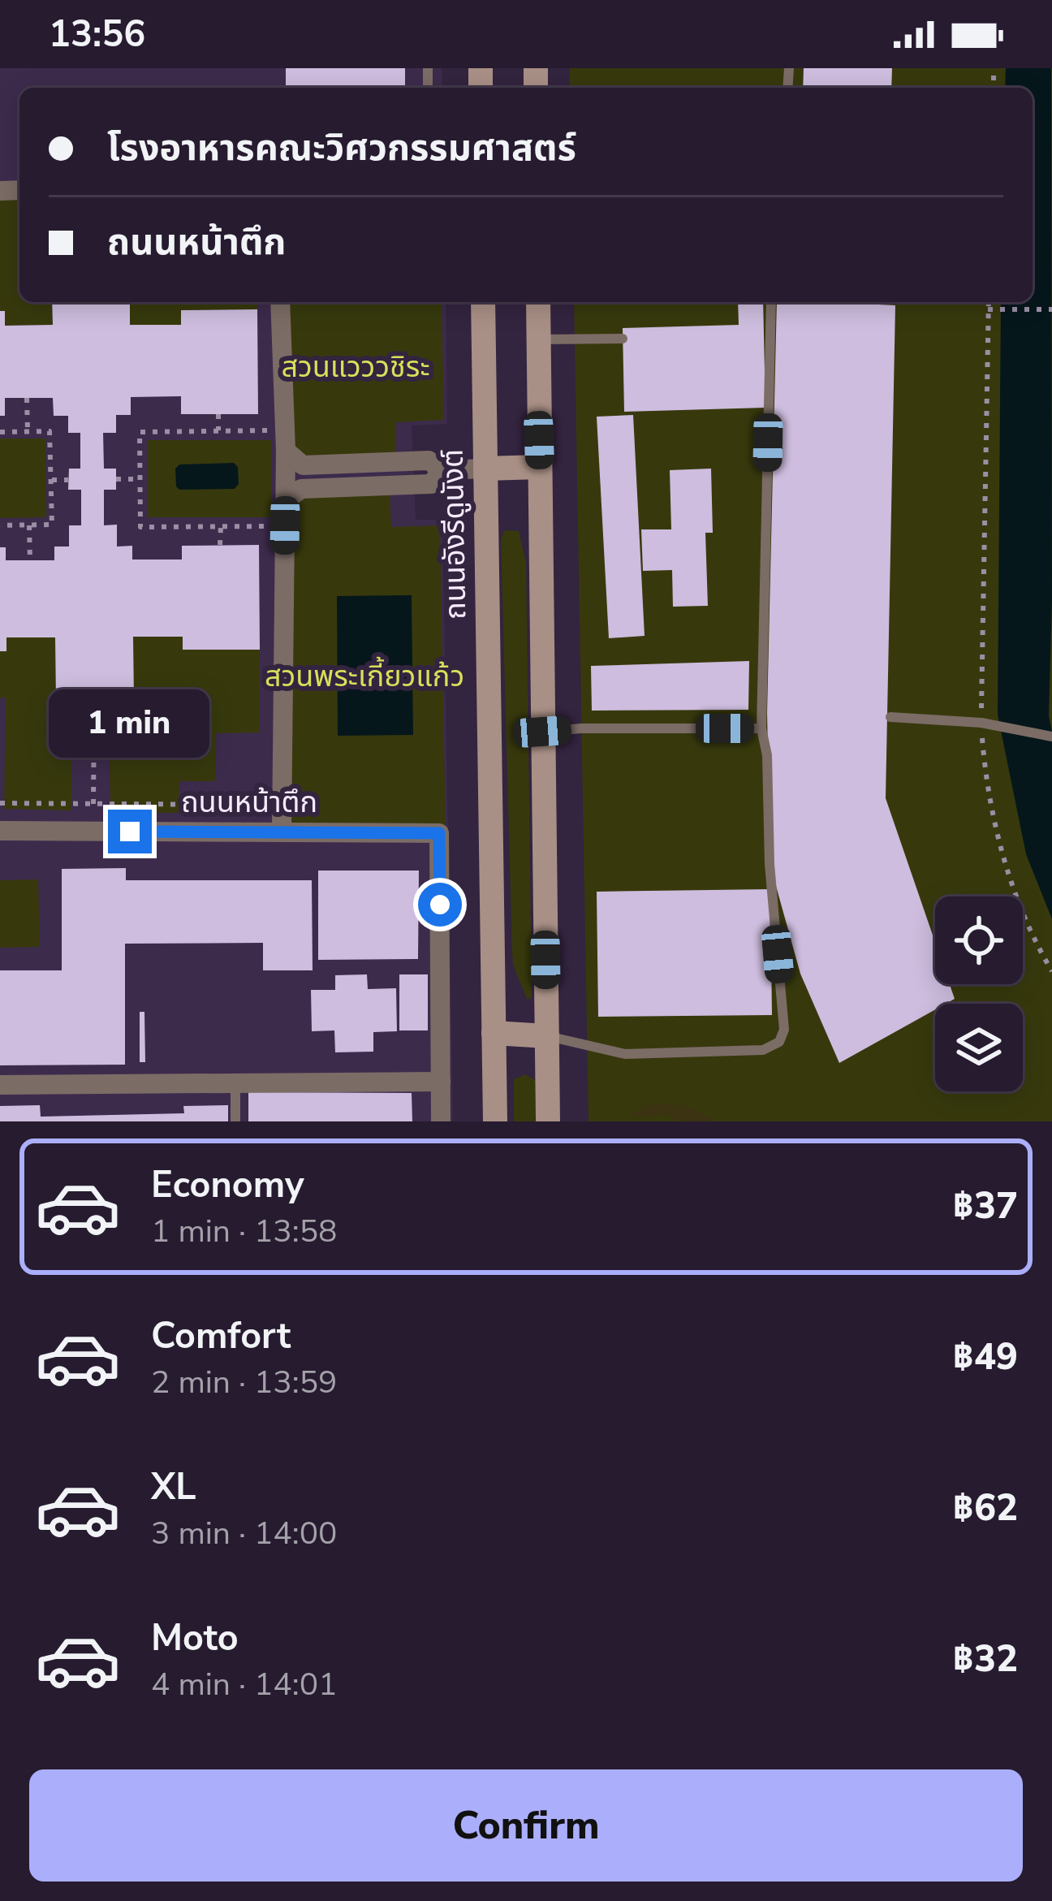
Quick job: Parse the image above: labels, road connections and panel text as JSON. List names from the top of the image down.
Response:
{
  "streets": {
    "main road": ["ถนนอังรีดูนังต์"],
    "street": ["ถนนหน้าตึก"]
  },
  "parks": ["สวนแวววชิระ", "สวนพระเกี้ยวแก้ว"],
  "page": {
    "status": "13:56",
    "banner": ["โรงอาหารคณะวิศวกรรมศาสตร์", "ถนนหน้าตึก"],
    "bubble": "1 min",
    "list": [
      {
        "name": "Economy",
        "note": "1 min · 13:58",
        "value": "฿37"
      },
      {
        "name": "Comfort",
        "note": "2 min · 13:59",
        "value": "฿49"
      },
      {
        "name": "XL",
        "note": "3 min · 14:00",
        "value": "฿62"
      },
      {
        "name": "Moto",
        "note": "4 min · 14:01",
        "value": "฿32"
      }
    ],
    "buttons": "Confirm"
  }
}
